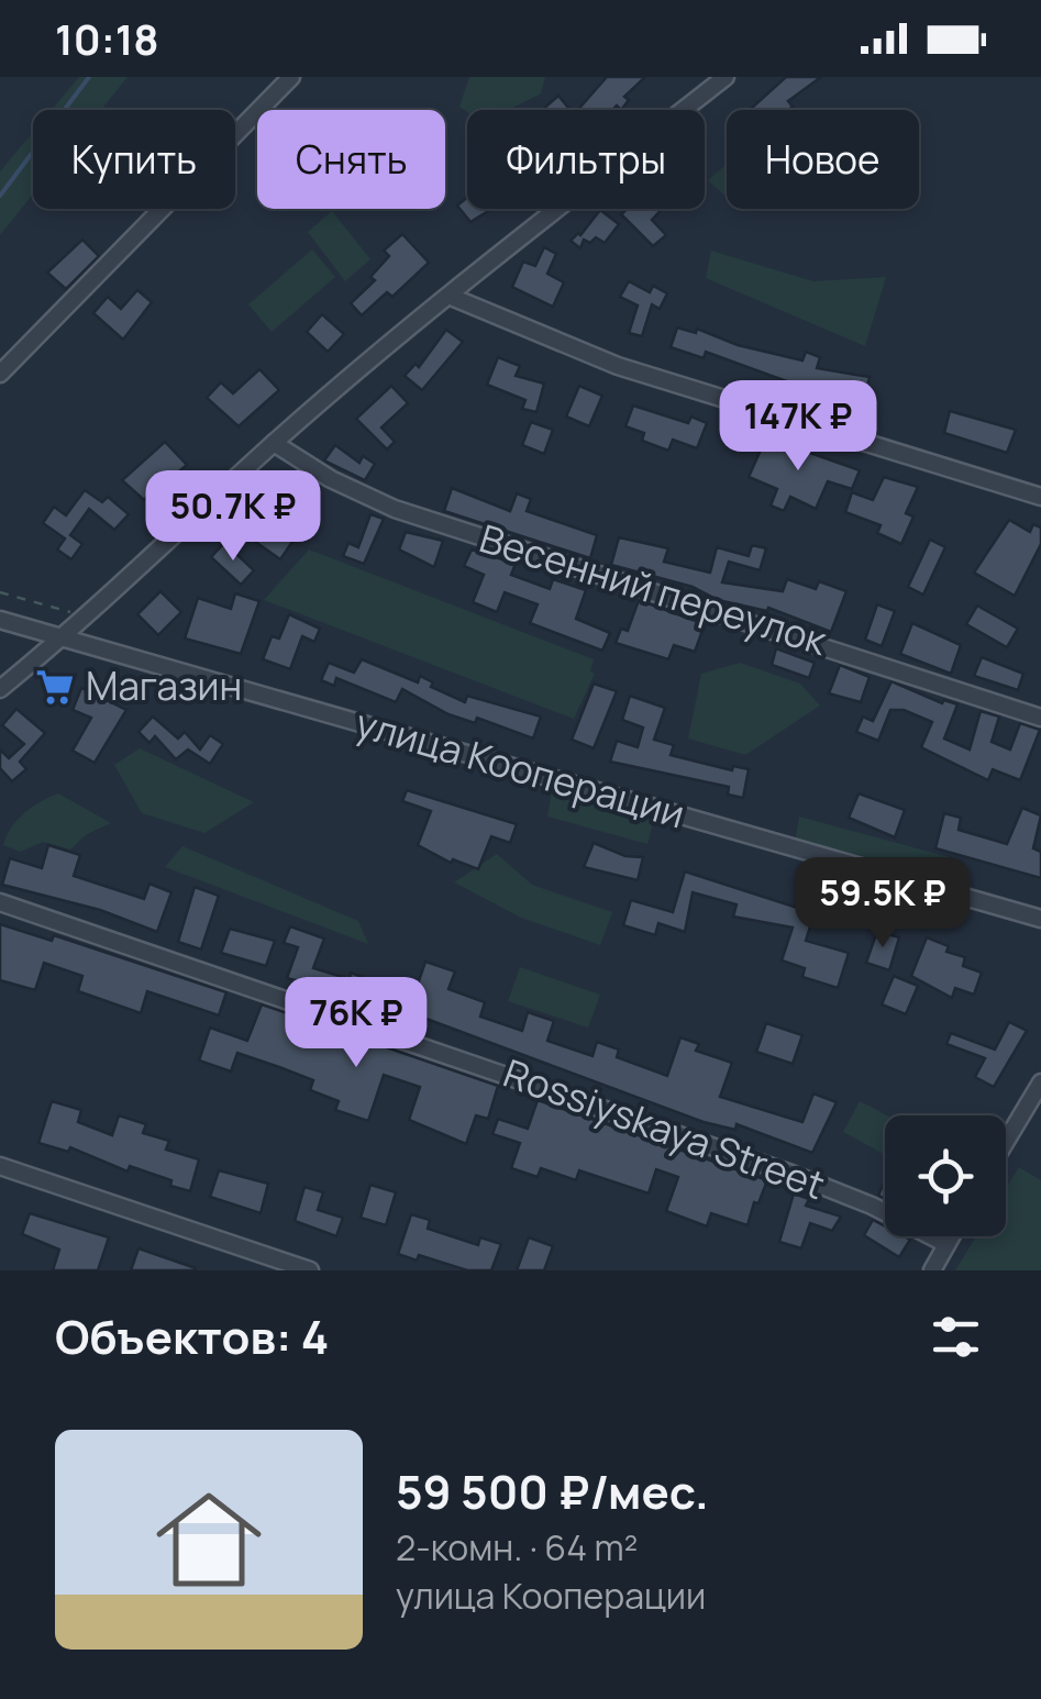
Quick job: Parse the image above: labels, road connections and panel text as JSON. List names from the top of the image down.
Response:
{
  "streets": {
    "street": ["Весенний переулок", "улица Кооперации", "Rossiyskaya Street"]
  },
  "places": {
    "supermarket": ["Магазин"]
  },
  "page": {
    "status": "10:18",
    "chip": [
      "Купить",
      "Снять",
      "Фильтры",
      "Новое"
    ],
    "price": [
      "147K ₽",
      "50.7K ₽",
      "59.5K ₽",
      "76K ₽"
    ],
    "heading": "Объектов: 4",
    "list": [
      {
        "name": "59 500 ₽/мес.",
        "note": "2-комн. · 64 m² · улица Кооперации"
      }
    ]
  }
}
